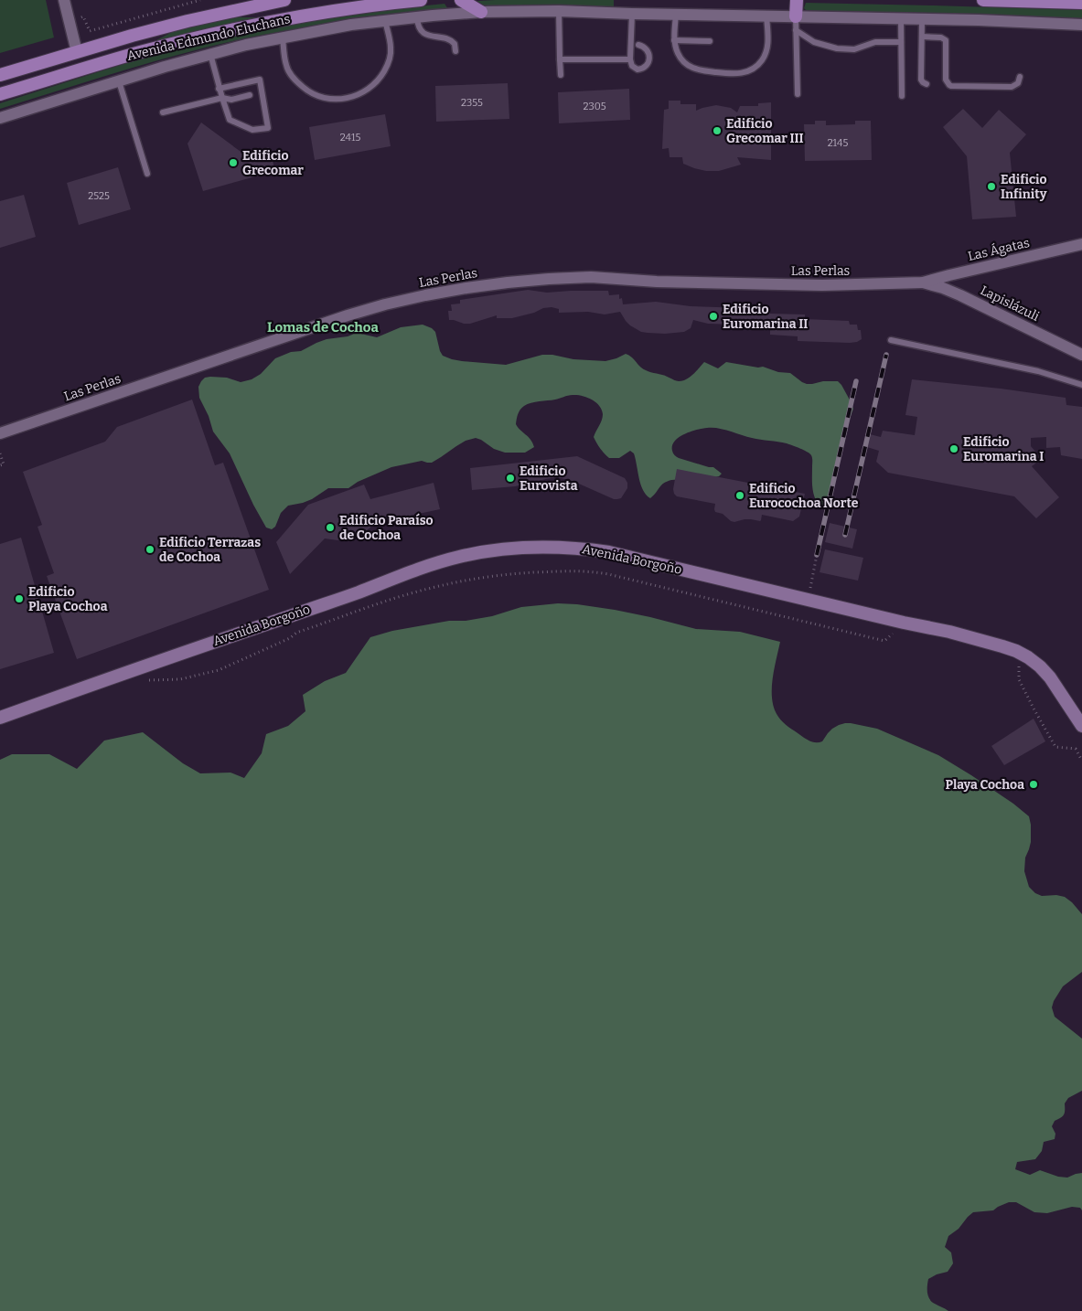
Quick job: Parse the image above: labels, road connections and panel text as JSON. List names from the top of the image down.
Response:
{
  "streets": {
    "main road": ["Avenida Edmundo Eluchans", "Avenida Borgoño"],
    "street": ["Las Ágatas", "Las Perlas", "Lapislázuli"]
  },
  "crossings": [
    ["Las Ágatas", "Las Perlas"],
    ["Las Ágatas", "Lapislázuli"],
    ["Las Perlas", "Lapislázuli"]
  ],
  "districts": ["Lomas de Cochoa"],
  "places": [
    "Edificio Grecomar III",
    "Edificio Grecomar",
    "Edificio Infinity",
    "Edificio Euromarina II",
    "Edificio Euromarina I",
    "Edificio Eurovista",
    "Edificio Eurocochoa Norte",
    "Edificio Paraíso de Cochoa",
    "Edificio Terrazas de Cochoa",
    "Edificio Playa Cochoa",
    "Playa Cochoa"
  ],
  "house_numbers": [
    "2355",
    "2305",
    "2415",
    "2145",
    "2525"
  ]
}
